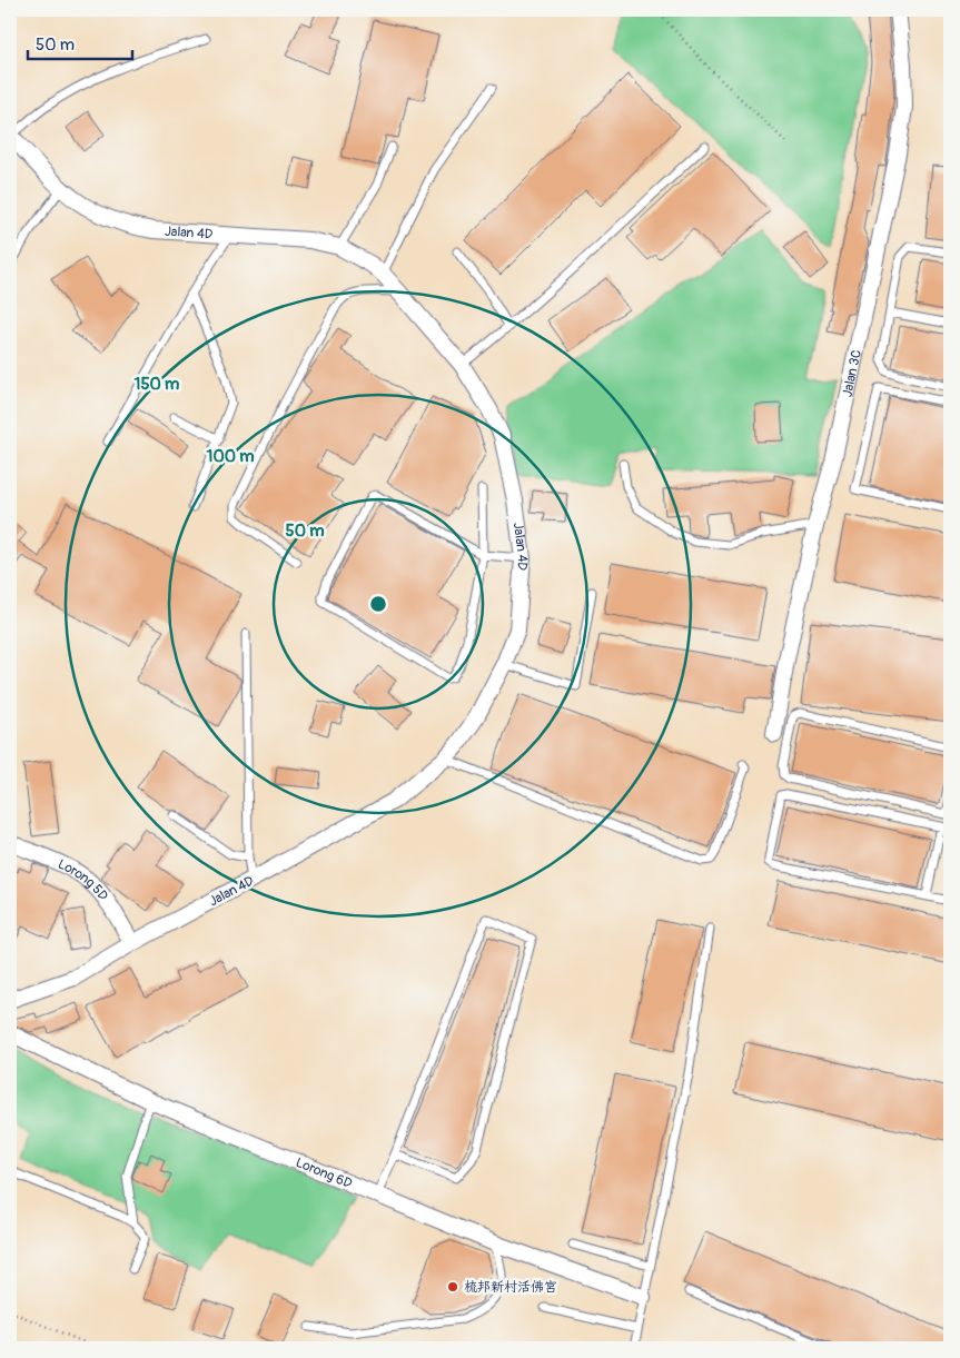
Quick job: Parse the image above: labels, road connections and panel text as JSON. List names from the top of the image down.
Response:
{
  "streets": {
    "street": [
      "Jalan 4D",
      "Jalan 3C",
      "Lorong 5D",
      "Lorong 6D"
    ]
  },
  "crossings": [
    ["Jalan 4D", "Lorong 5D"]
  ],
  "places": ["梳邦新村活佛宫"],
  "scale_bar": "50 m",
  "rings": ["150 m", "100 m", "50 m"]
}
